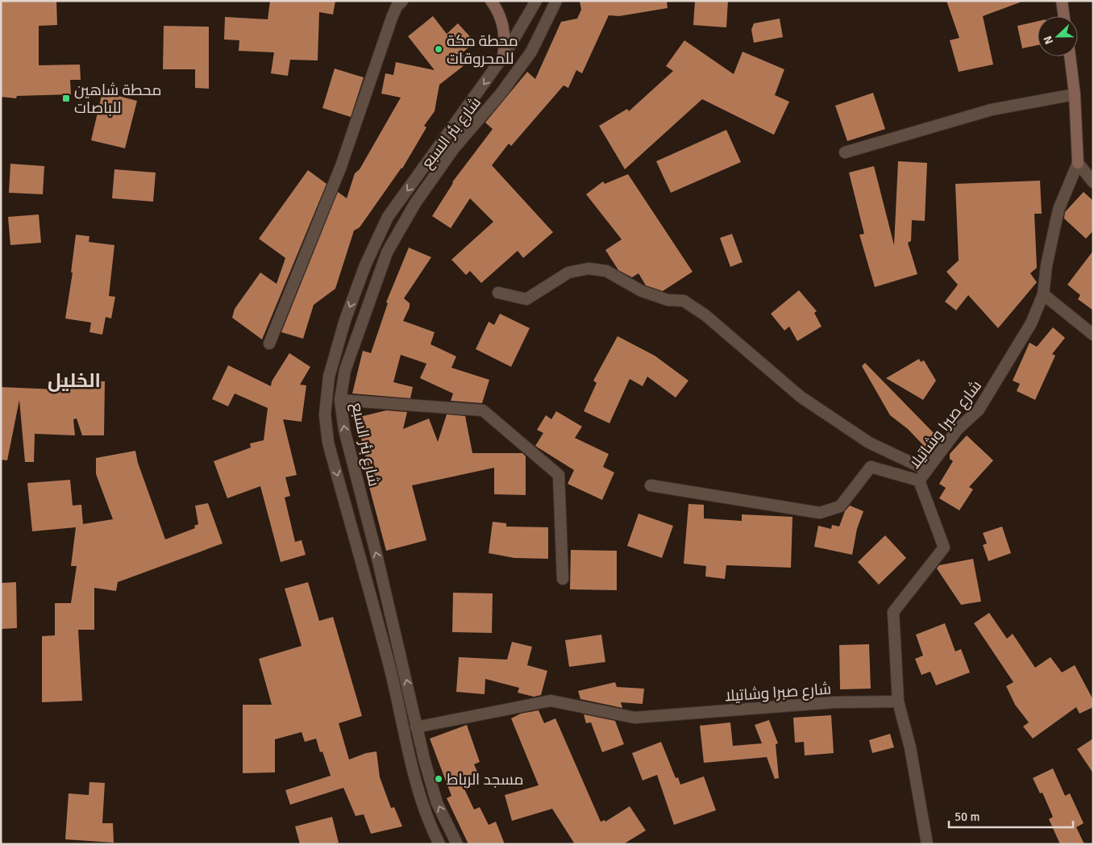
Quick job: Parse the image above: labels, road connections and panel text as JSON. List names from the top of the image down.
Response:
{
  "streets": {
    "street": ["شارع بئر السبع", "شارع صبرا وشاتيلا"]
  },
  "crossings": [
    ["شارع بئر السبع", "شارع صبرا وشاتيلا"]
  ],
  "districts": ["الخليل"],
  "places": {
    "other": ["محطة مكة للمحروقات", "مسجد الرباط"],
    "transit": ["محطة شاهين للباصات"]
  },
  "scale_bar": "50 m",
  "north": "left"
}
